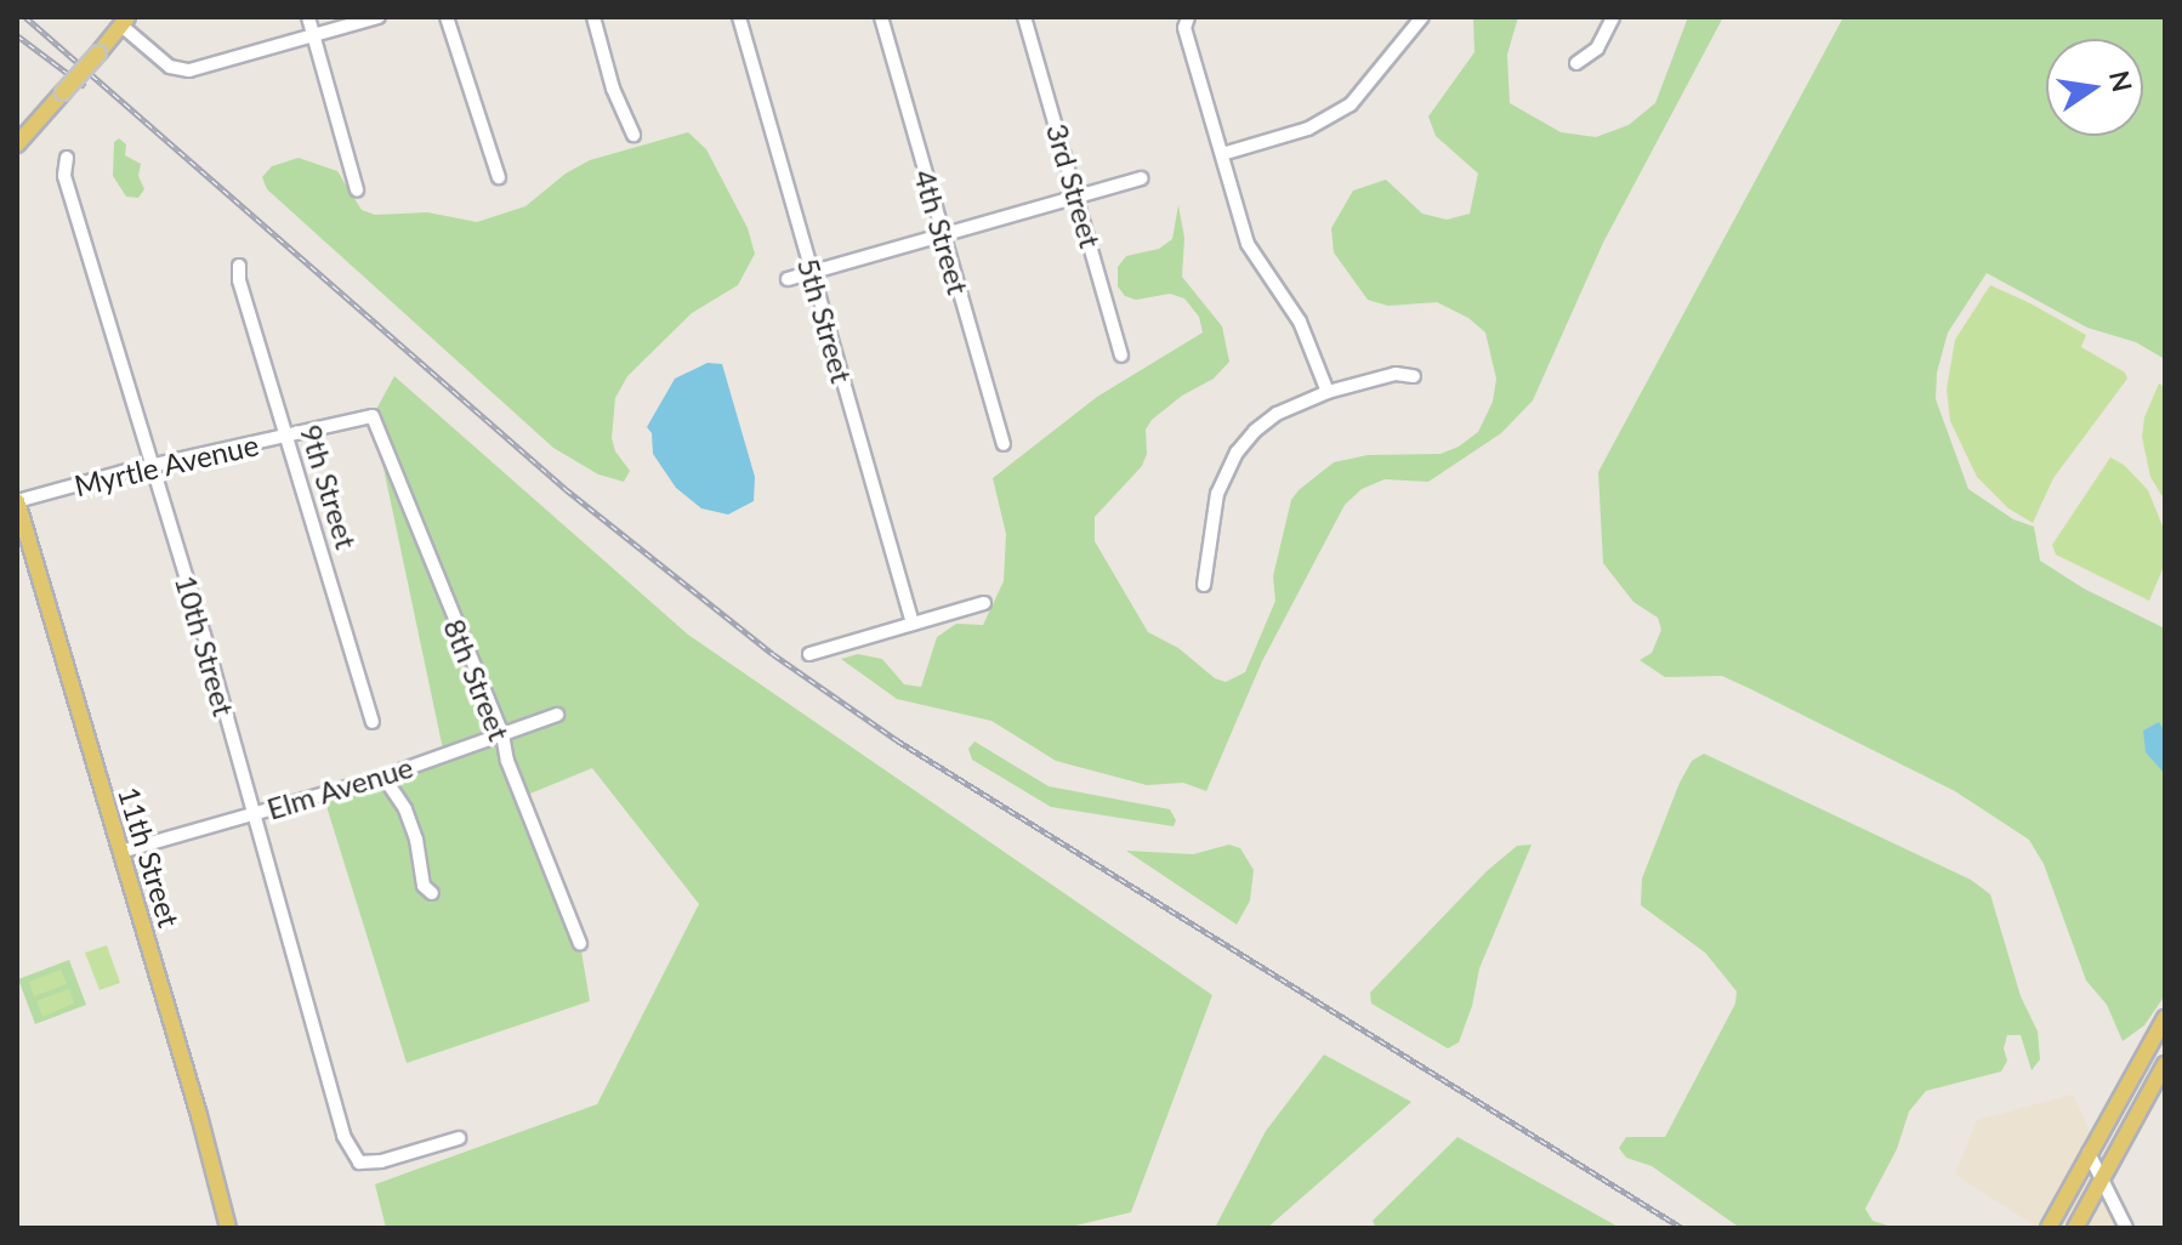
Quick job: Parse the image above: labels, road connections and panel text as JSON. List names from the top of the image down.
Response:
{
  "streets": {
    "main road": ["11th Street"],
    "street": [
      "3rd Street",
      "4th Street",
      "5th Street",
      "Myrtle Avenue",
      "9th Street",
      "10th Street",
      "8th Street",
      "Elm Avenue"
    ]
  },
  "crossings": [
    ["Myrtle Avenue", "9th Street"],
    ["Myrtle Avenue", "10th Street"],
    ["Myrtle Avenue", "8th Street"],
    ["Myrtle Avenue", "11th Street"],
    ["10th Street", "Elm Avenue"],
    ["8th Street", "Elm Avenue"],
    ["Elm Avenue", "11th Street"]
  ],
  "north": "right"
}
